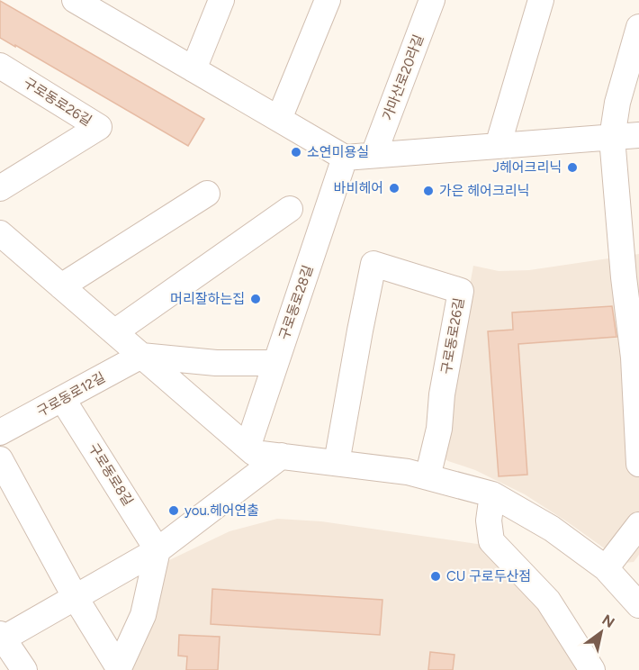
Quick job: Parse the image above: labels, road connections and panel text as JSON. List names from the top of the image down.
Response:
{
  "streets": {
    "street": [
      "가마산로20라길",
      "구로동로26길",
      "구로동로28길",
      "구로동로12길",
      "구로동로8길"
    ]
  },
  "crossings": [
    ["구로동로12길", "구로동로8길"]
  ],
  "places": [
    "소연미용실",
    "J헤어크리닉",
    "바비헤어",
    "가은 헤어크리닉",
    "머리잘하는집",
    "you.헤어연출",
    "CU 구로두산점"
  ],
  "north": "top right"
}
